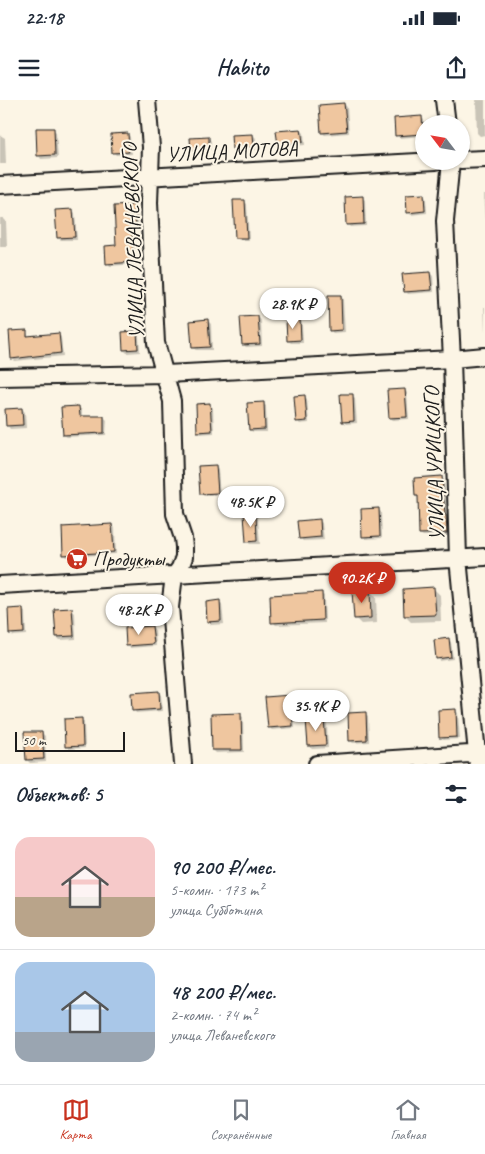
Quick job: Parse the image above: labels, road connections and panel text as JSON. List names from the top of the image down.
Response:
{
  "streets": {
    "street": ["УЛИЦА МОТОВА", "УЛИЦА ЛЕВАНЕВСКОГО", "УЛИЦА УРИЦКОГО"]
  },
  "crossings": [
    ["УЛИЦА МОТОВА", "УЛИЦА ЛЕВАНЕВСКОГО"]
  ],
  "places": {
    "supermarket": ["Продукты"]
  },
  "scale_bar": "50 m",
  "north": "top left",
  "page": {
    "status": "22:18",
    "header": "Habito",
    "price": [
      "28.9K ₽",
      "48.5K ₽",
      "90.2K ₽",
      "48.2K ₽",
      "35.9K ₽"
    ],
    "scale": "50 m",
    "heading": "Объектов: 5",
    "list": [
      {
        "name": "90 200 ₽/мес.",
        "note": "5-комн. · 173 m² · улица Субботина"
      },
      {
        "name": "48 200 ₽/мес.",
        "note": "2-комн. · 74 m² · улица Леваневского"
      }
    ],
    "tabs": ["Карта", "Сохранённые", "Главная"]
  }
}
